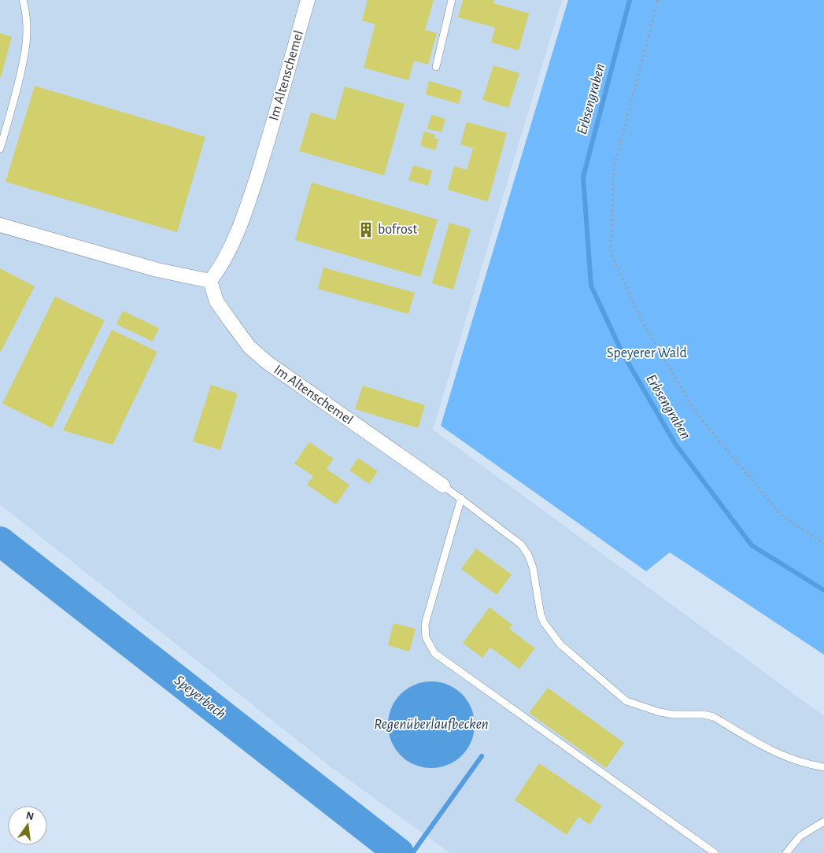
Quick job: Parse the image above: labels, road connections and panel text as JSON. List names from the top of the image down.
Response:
{
  "streets": {
    "street": ["Im Altenschemel"]
  },
  "water": ["Erbsengraben", "Speyerbach", "Regenüberlaufbecken"],
  "parks": ["Speyerer Wald"],
  "places": {
    "building": ["bofrost"]
  },
  "north": "top"
}
